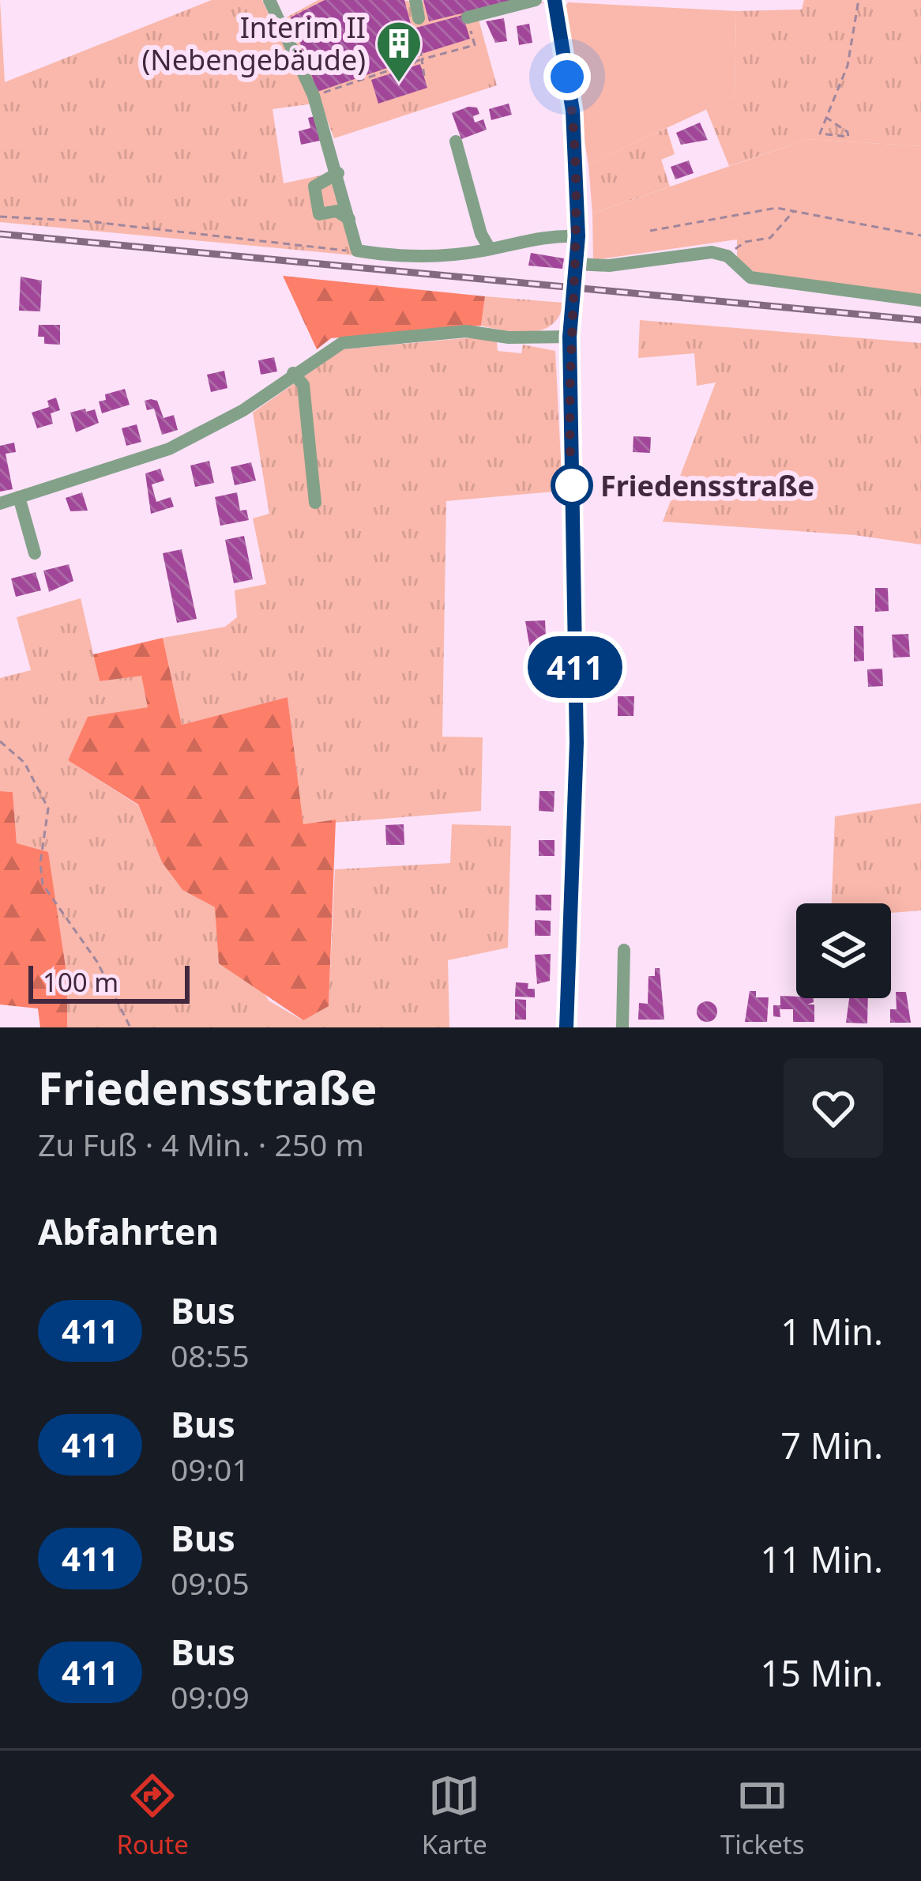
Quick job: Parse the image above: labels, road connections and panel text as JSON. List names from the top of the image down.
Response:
{
  "places": {
    "building": ["Interim II (Nebengebäude)"],
    "other": ["Friedensstraße"]
  },
  "lines": ["bus line 411"],
  "scale_bar": "100 m",
  "page": {
    "on_map": "411",
    "scale": "100 m",
    "heading": [
      ["Friedensstraße", "Zu Fuß · 4 Min. · 250 m"],
      "Abfahrten"
    ],
    "list": [
      {
        "mark": "411",
        "name": "Bus",
        "note": "08:55",
        "value": "1 Min."
      },
      {
        "mark": "411",
        "name": "Bus",
        "note": "09:01",
        "value": "7 Min."
      },
      {
        "mark": "411",
        "name": "Bus",
        "note": "09:05",
        "value": "11 Min."
      },
      {
        "mark": "411",
        "name": "Bus",
        "note": "09:09",
        "value": "15 Min."
      }
    ],
    "tabs": ["Route", "Karte", "Tickets"]
  }
}
